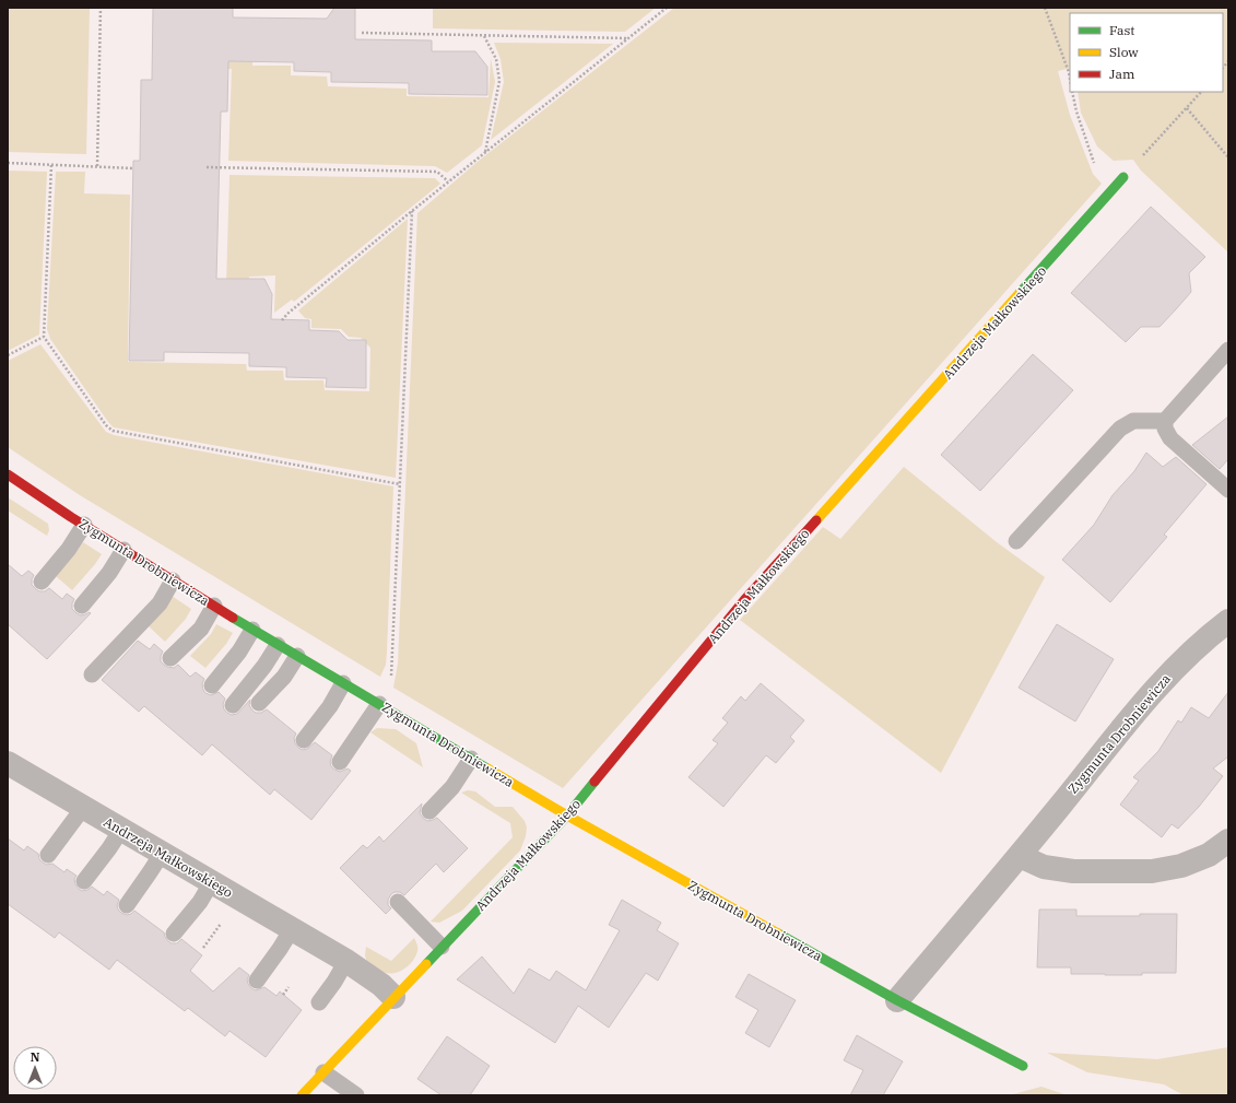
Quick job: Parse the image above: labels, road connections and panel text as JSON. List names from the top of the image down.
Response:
{
  "streets": {
    "street": ["Andrzeja Małkowskiego", "Zygmunta Drobniewicza"]
  },
  "crossings": [
    ["Andrzeja Małkowskiego", "Zygmunta Drobniewicza"]
  ],
  "legend": ["Fast", "Slow", "Jam"],
  "north": "top"
}
